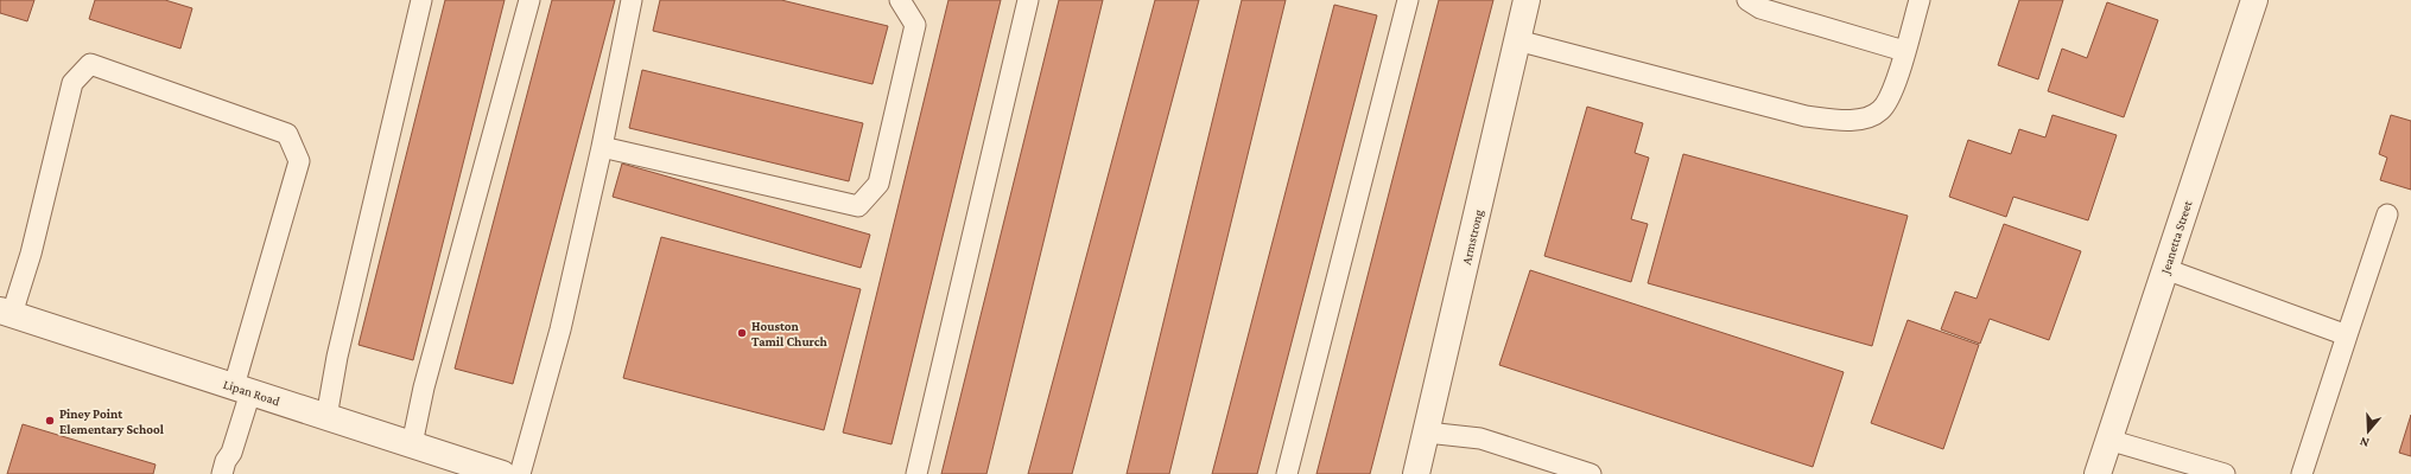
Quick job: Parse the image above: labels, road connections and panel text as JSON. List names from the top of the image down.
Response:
{
  "streets": {
    "street": ["Armstrong", "Jeanetta Street", "Lipan Road"]
  },
  "places": ["Houston Tamil Church", "Piney Point Elementary School"],
  "north": "bottom"
}
